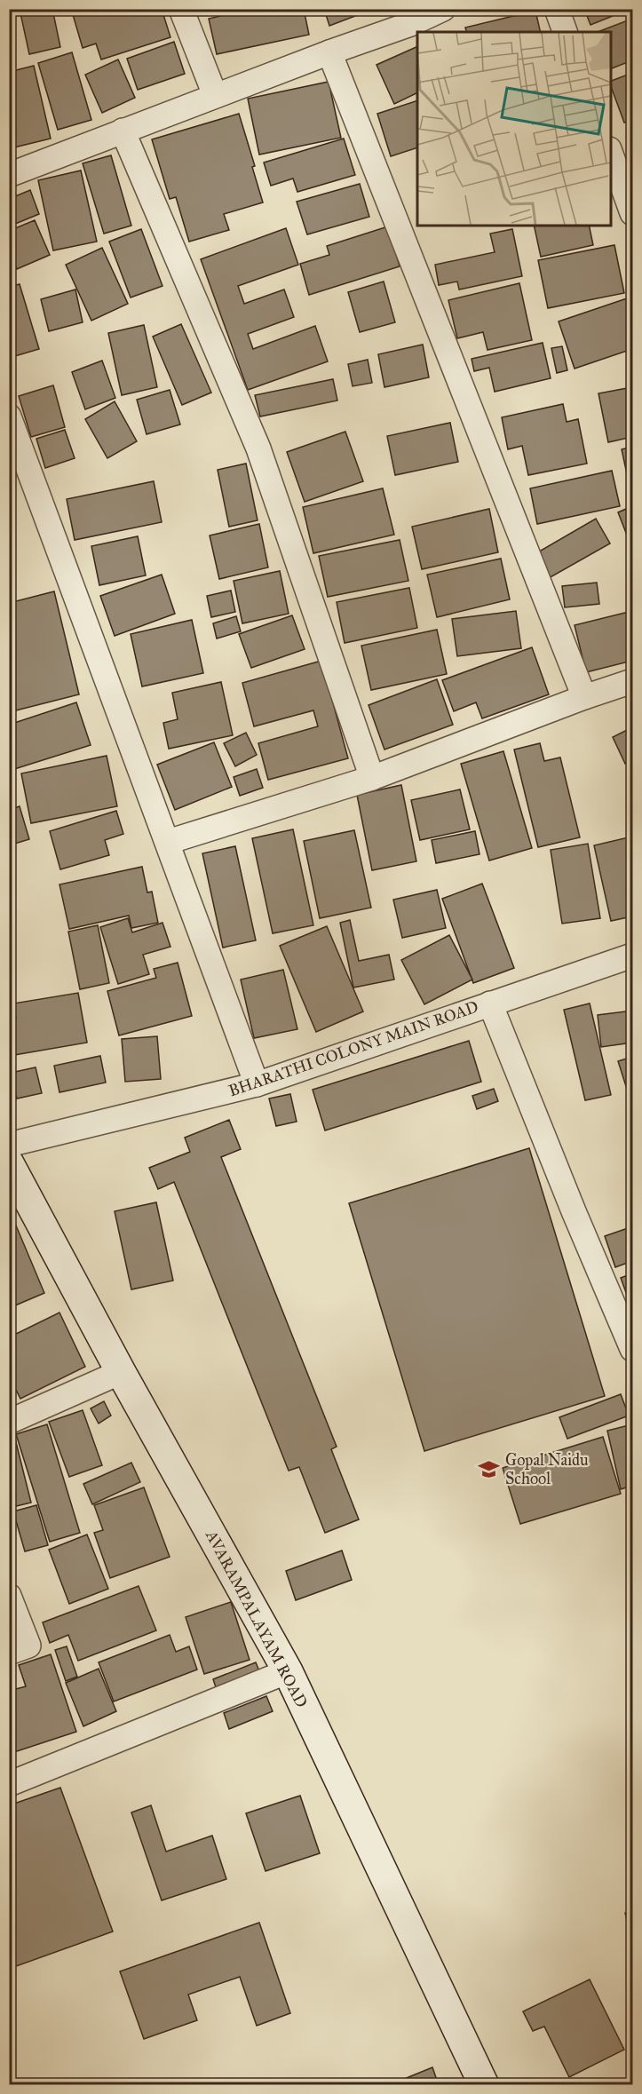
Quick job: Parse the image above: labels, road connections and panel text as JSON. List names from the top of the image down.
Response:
{
  "streets": {
    "street": ["BHARATHI COLONY MAIN ROAD", "AVARAMPALAYAM ROAD"]
  },
  "places": {
    "school or university": ["Gopal Naidu School"]
  }
}
